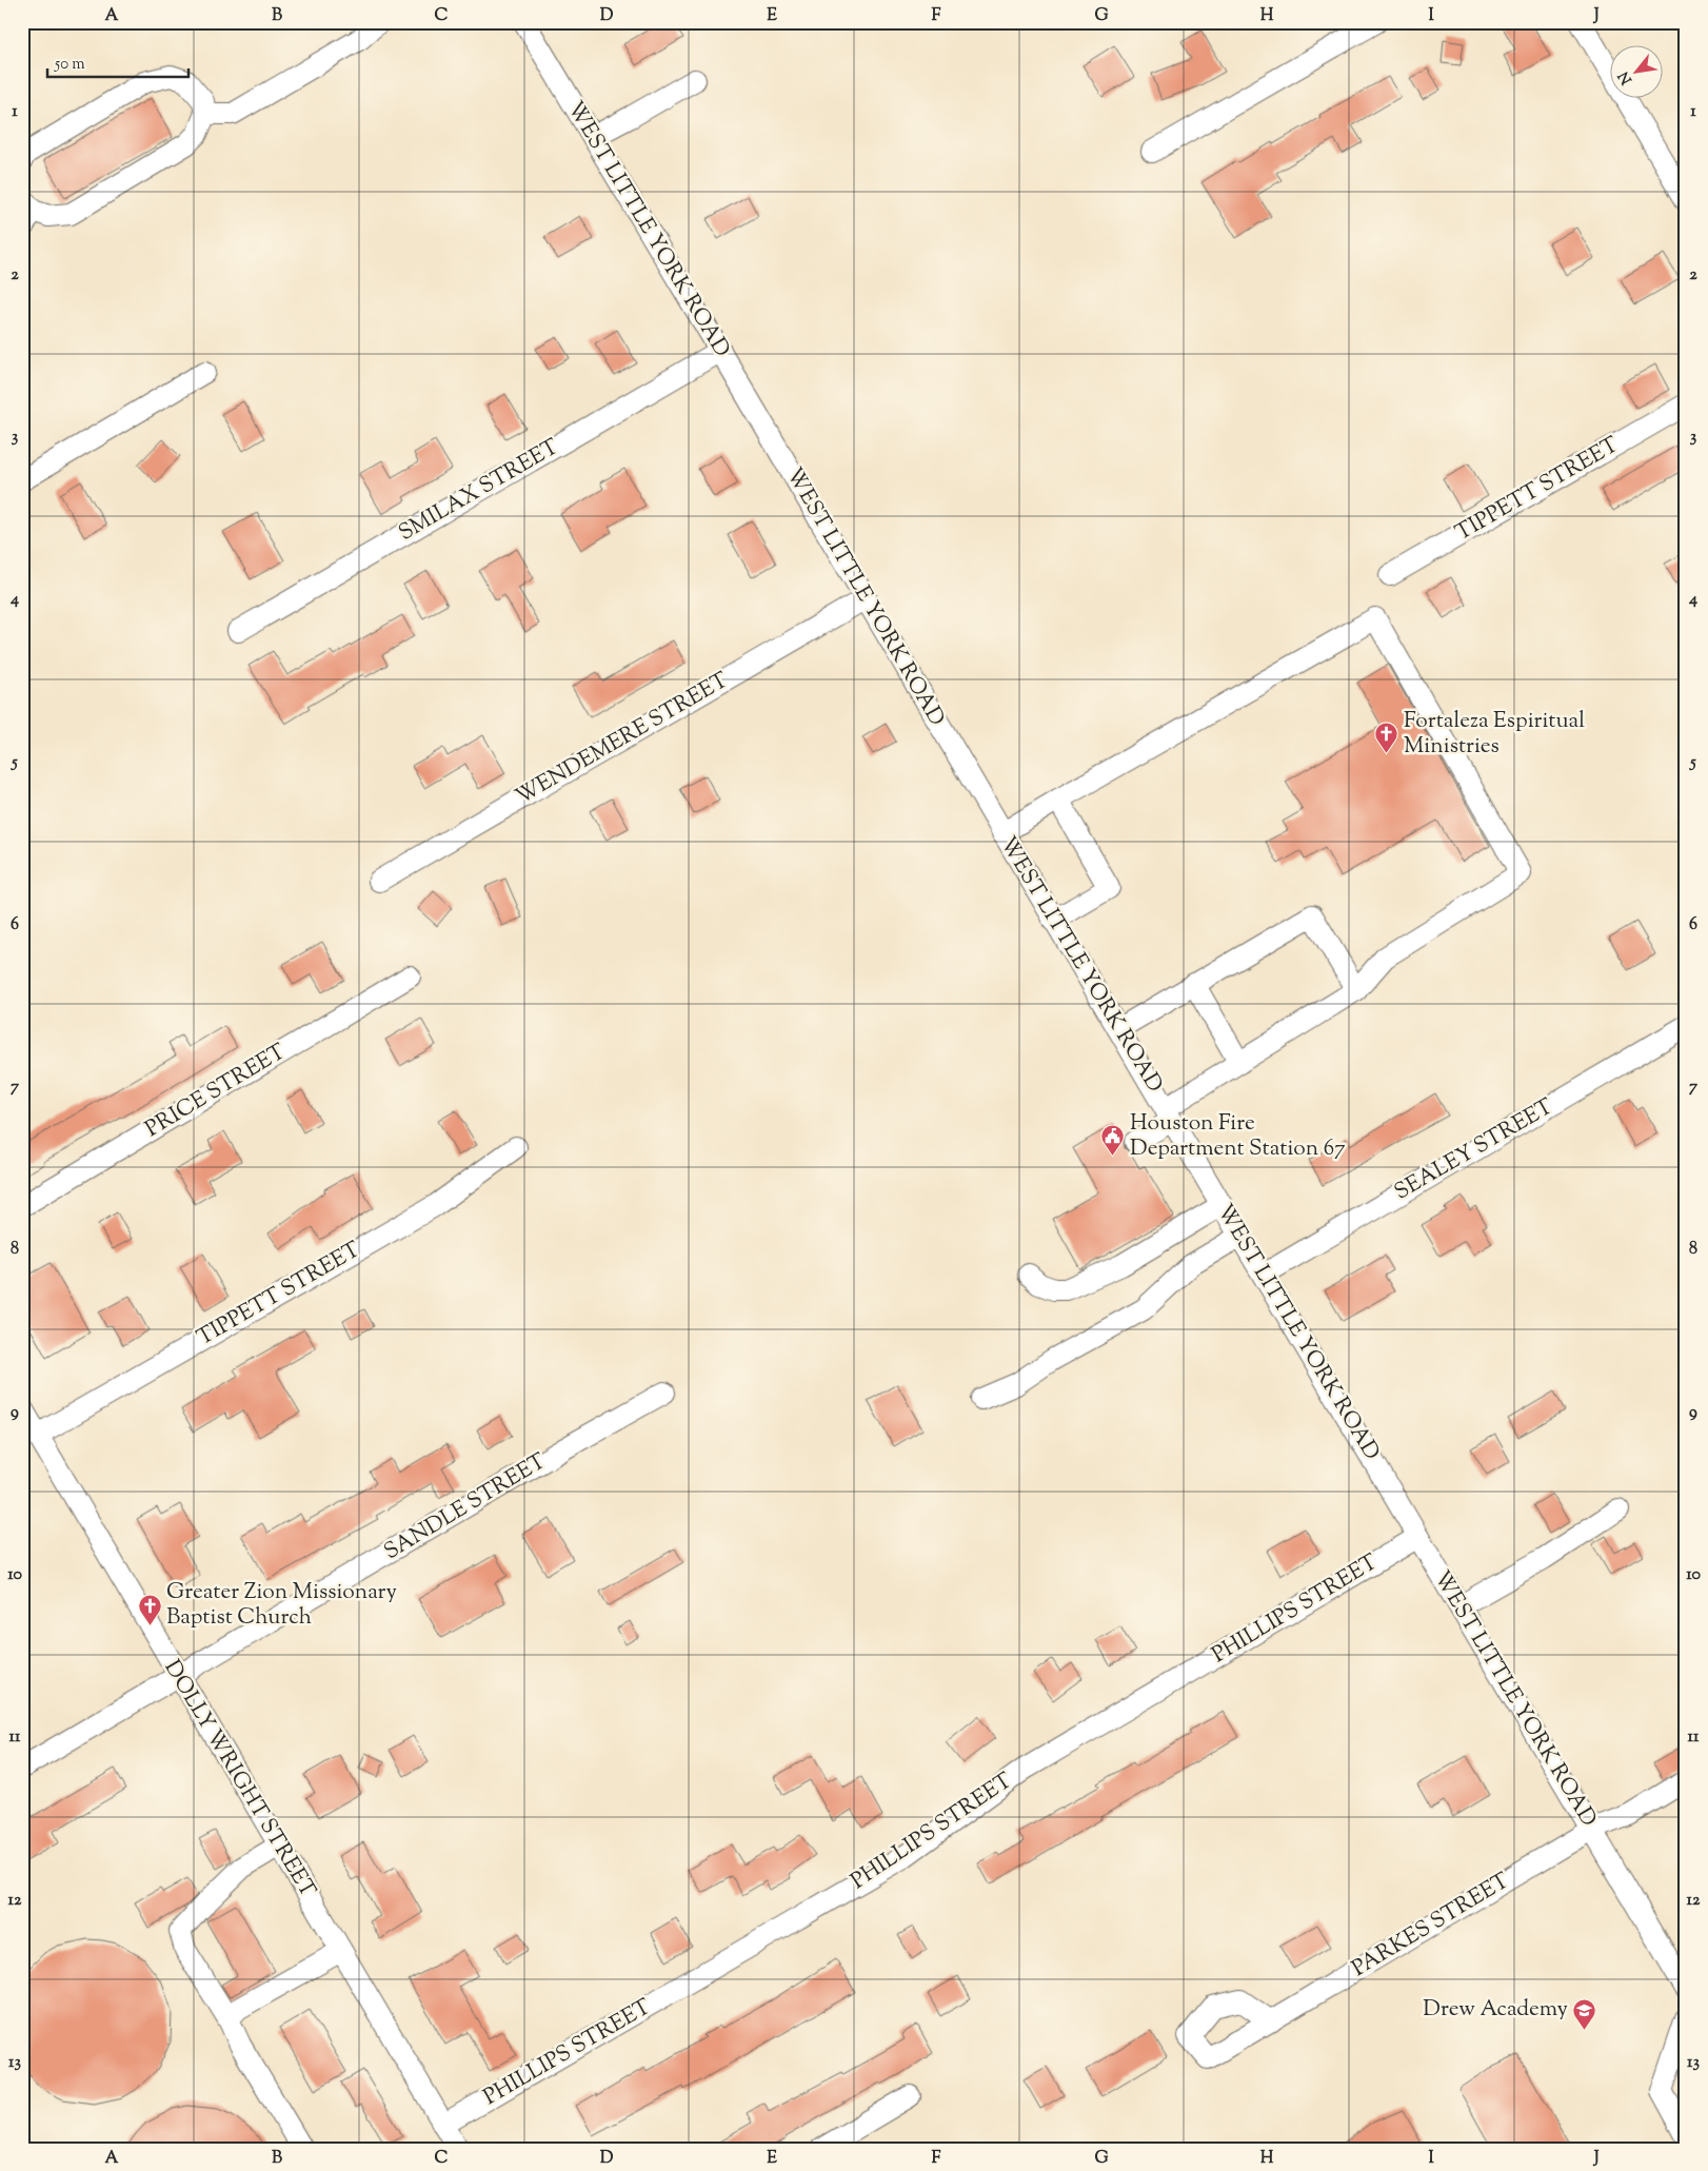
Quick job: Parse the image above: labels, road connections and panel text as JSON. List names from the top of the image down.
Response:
{
  "streets": {
    "street": [
      "WEST LITTLE YORK ROAD",
      "TIPPETT STREET",
      "SMILAX STREET",
      "WENDEMERE STREET",
      "PRICE STREET",
      "SEALEY STREET",
      "SANDLE STREET",
      "PHILLIPS STREET",
      "DOLLY WRIGHT STREET",
      "PARKES STREET"
    ]
  },
  "crossings": [
    ["WEST LITTLE YORK ROAD", "SMILAX STREET"],
    ["WEST LITTLE YORK ROAD", "WENDEMERE STREET"],
    ["WEST LITTLE YORK ROAD", "SEALEY STREET"],
    ["WEST LITTLE YORK ROAD", "PHILLIPS STREET"],
    ["WEST LITTLE YORK ROAD", "PARKES STREET"],
    ["TIPPETT STREET", "DOLLY WRIGHT STREET"],
    ["SANDLE STREET", "DOLLY WRIGHT STREET"],
    ["PHILLIPS STREET", "DOLLY WRIGHT STREET"]
  ],
  "places": {
    "church": ["Fortaleza Espiritual Ministries", "Greater Zion Missionary Baptist Church"],
    "public building": ["Houston Fire Department Station 67"],
    "school or university": ["Drew Academy"]
  },
  "scale_bar": "50 m",
  "north": "bottom left",
  "grid": {
    "columns": [
      "A",
      "B",
      "C",
      "D",
      "E",
      "F",
      "G",
      "H",
      "I",
      "J"
    ],
    "rows": [
      "1",
      "2",
      "3",
      "4",
      "5",
      "6",
      "7",
      "8",
      "9",
      "10",
      "11",
      "12",
      "13"
    ]
  }
}
